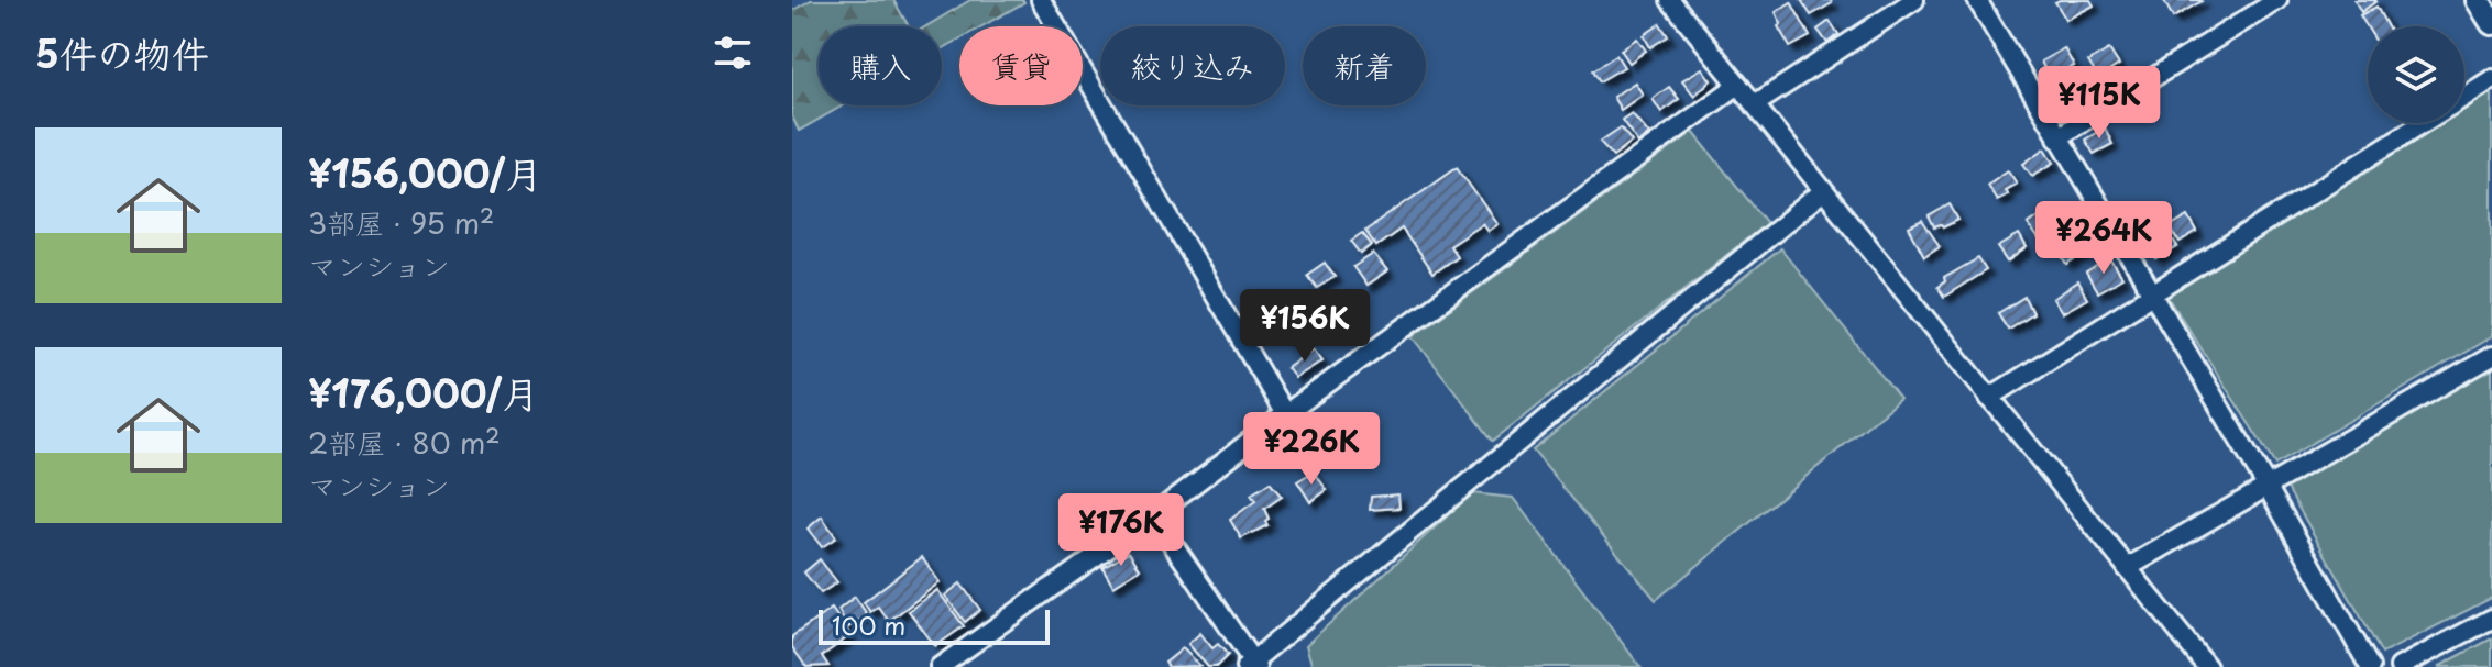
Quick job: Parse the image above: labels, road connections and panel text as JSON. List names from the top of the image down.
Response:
{
  "scale_bar": "100 m",
  "page": {
    "heading": "5件の物件",
    "chip": [
      "購入",
      "賃貸",
      "絞り込み",
      "新着"
    ],
    "price": [
      "¥115K",
      "¥264K",
      "¥156K",
      "¥226K",
      "¥176K"
    ],
    "list": [
      {
        "name": "¥156,000/月",
        "note": "3部屋 · 95 m² · マンション"
      },
      {
        "name": "¥176,000/月",
        "note": "2部屋 · 80 m² · マンション"
      }
    ],
    "scale": "100 m"
  }
}
